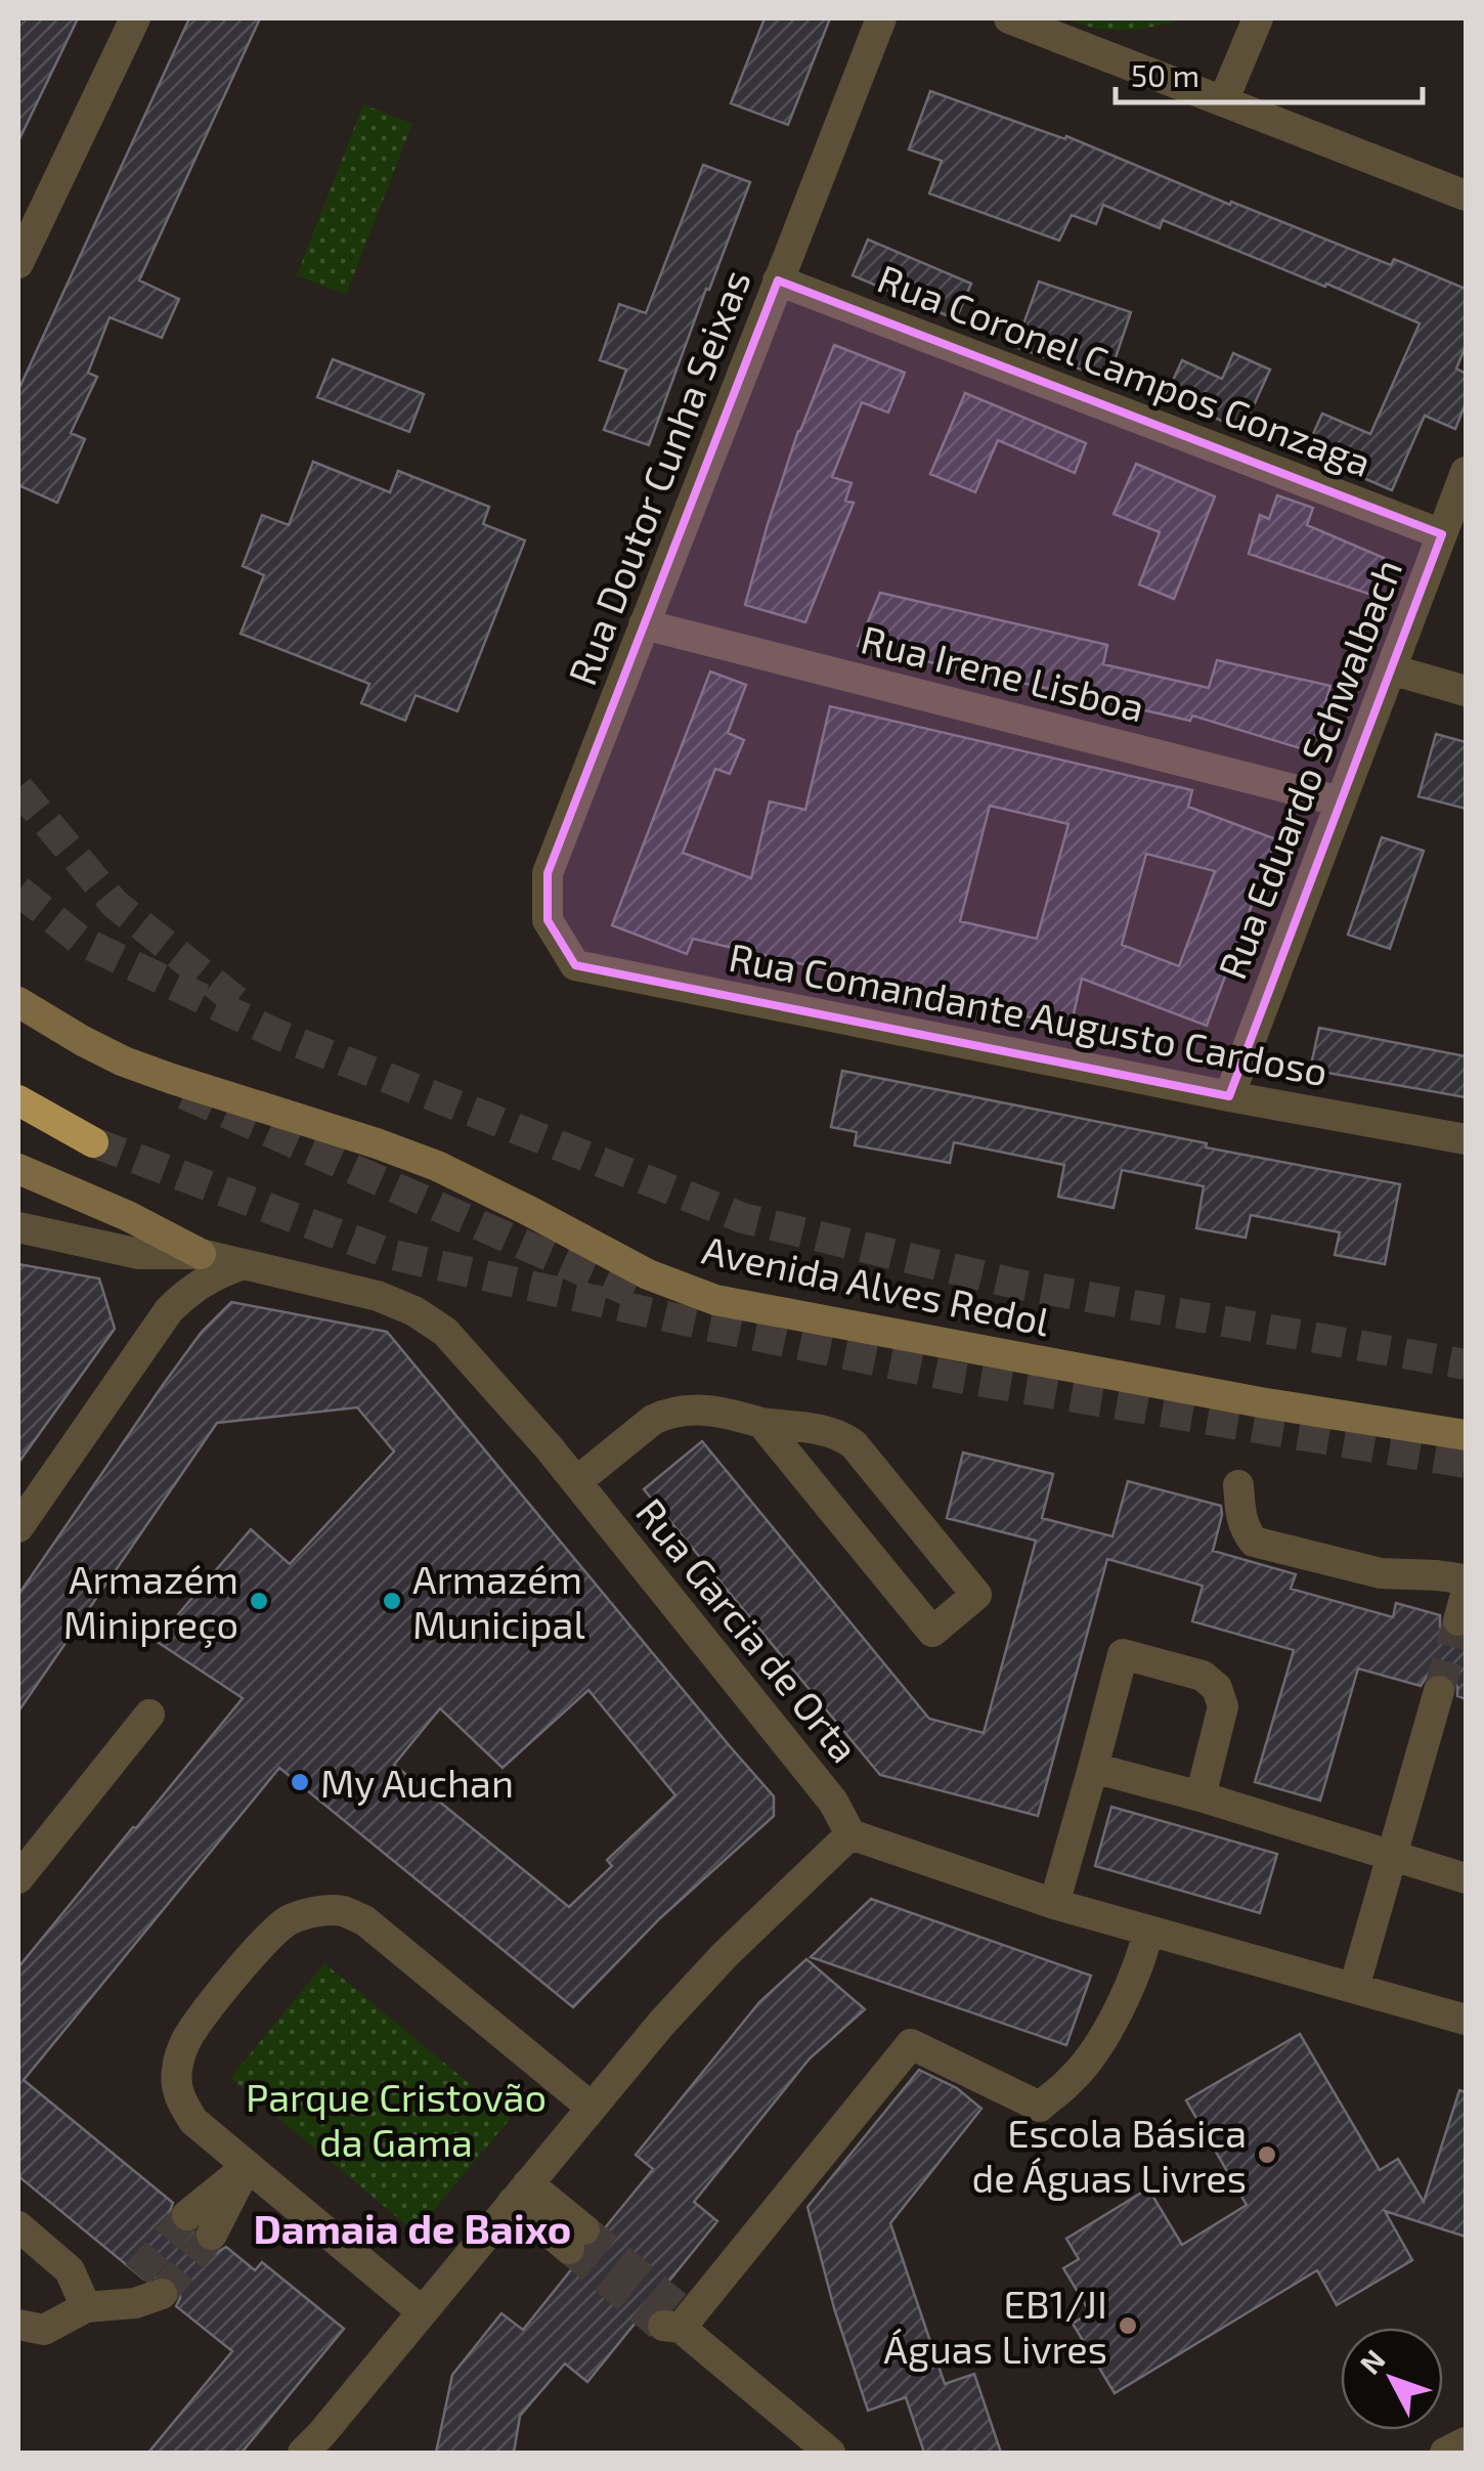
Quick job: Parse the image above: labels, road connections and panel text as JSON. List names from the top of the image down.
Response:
{
  "streets": {
    "street": [
      "Rua Coronel Campos Gonzaga",
      "Rua Doutor Cunha Seixas",
      "Rua Irene Lisboa",
      "Rua Eduardo Schwalbach",
      "Rua Comandante Augusto Cardoso",
      "Avenida Alves Redol",
      "Rua Garcia de Orta"
    ]
  },
  "crossings": [
    ["Rua Coronel Campos Gonzaga", "Rua Doutor Cunha Seixas"],
    ["Rua Coronel Campos Gonzaga", "Rua Eduardo Schwalbach"],
    ["Rua Doutor Cunha Seixas", "Rua Irene Lisboa"],
    ["Rua Doutor Cunha Seixas", "Rua Comandante Augusto Cardoso"],
    ["Rua Irene Lisboa", "Rua Eduardo Schwalbach"],
    ["Rua Eduardo Schwalbach", "Rua Comandante Augusto Cardoso"]
  ],
  "districts": ["Damaia de Baixo"],
  "parks": ["Parque Cristovão da Gama"],
  "places": [
    "Armazém Minipreço",
    "Armazém Municipal",
    "My Auchan",
    "Escola Básica de Águas Livres",
    "EB1/JI Águas Livres"
  ],
  "scale_bar": "50 m",
  "north": "top left"
}
